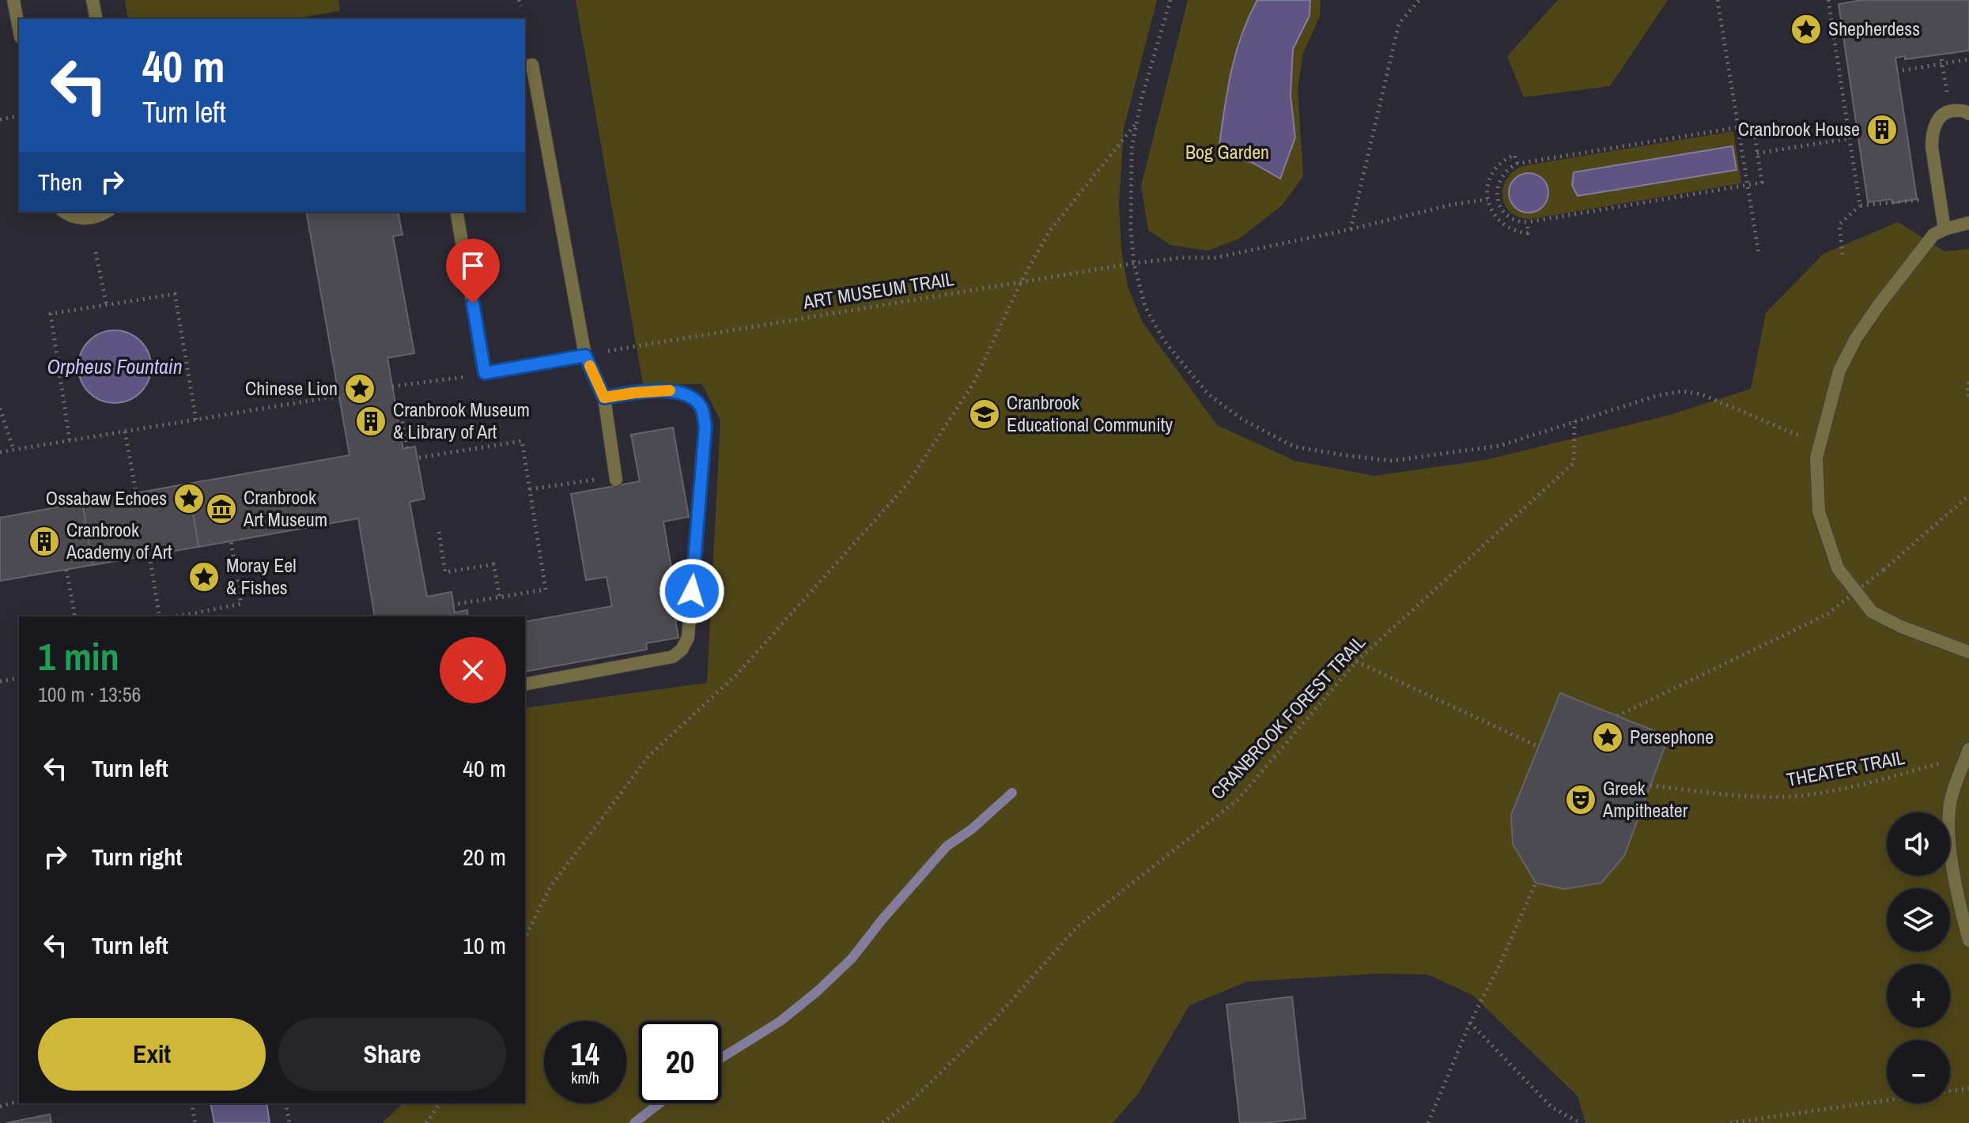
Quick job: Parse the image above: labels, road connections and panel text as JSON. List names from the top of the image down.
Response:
{
  "streets": {
    "path": ["ART MUSEUM TRAIL", "CRANBROOK FOREST TRAIL", "THEATER TRAIL"]
  },
  "water": ["Orpheus Fountain"],
  "parks": ["Bog Garden"],
  "places": {
    "place": [
      "Shepherdess",
      "Chinese Lion",
      "Ossabaw Echoes",
      "Moray Eel & Fishes",
      "Persephone"
    ],
    "building": ["Cranbrook House", "Cranbrook Museum & Library of Art", "Cranbrook Academy of Art"],
    "school or university": ["Cranbrook Educational Community"],
    "museum": ["Cranbrook Art Museum"],
    "theatre": ["Greek Ampitheater"]
  },
  "page": {
    "turn": ["40 m", "Turn left"],
    "then": "Then",
    "heading": ["1 min", "100 m · 13:56"],
    "list": [
      {
        "name": "Turn left",
        "value": "40 m"
      },
      {
        "name": "Turn right",
        "value": "20 m"
      },
      {
        "name": "Turn left",
        "value": "10 m"
      }
    ],
    "map_buttons": ["+", "−"],
    "buttons": ["Exit", "Share"],
    "speed": "14 km/h",
    "limit": "20"
  }
}
